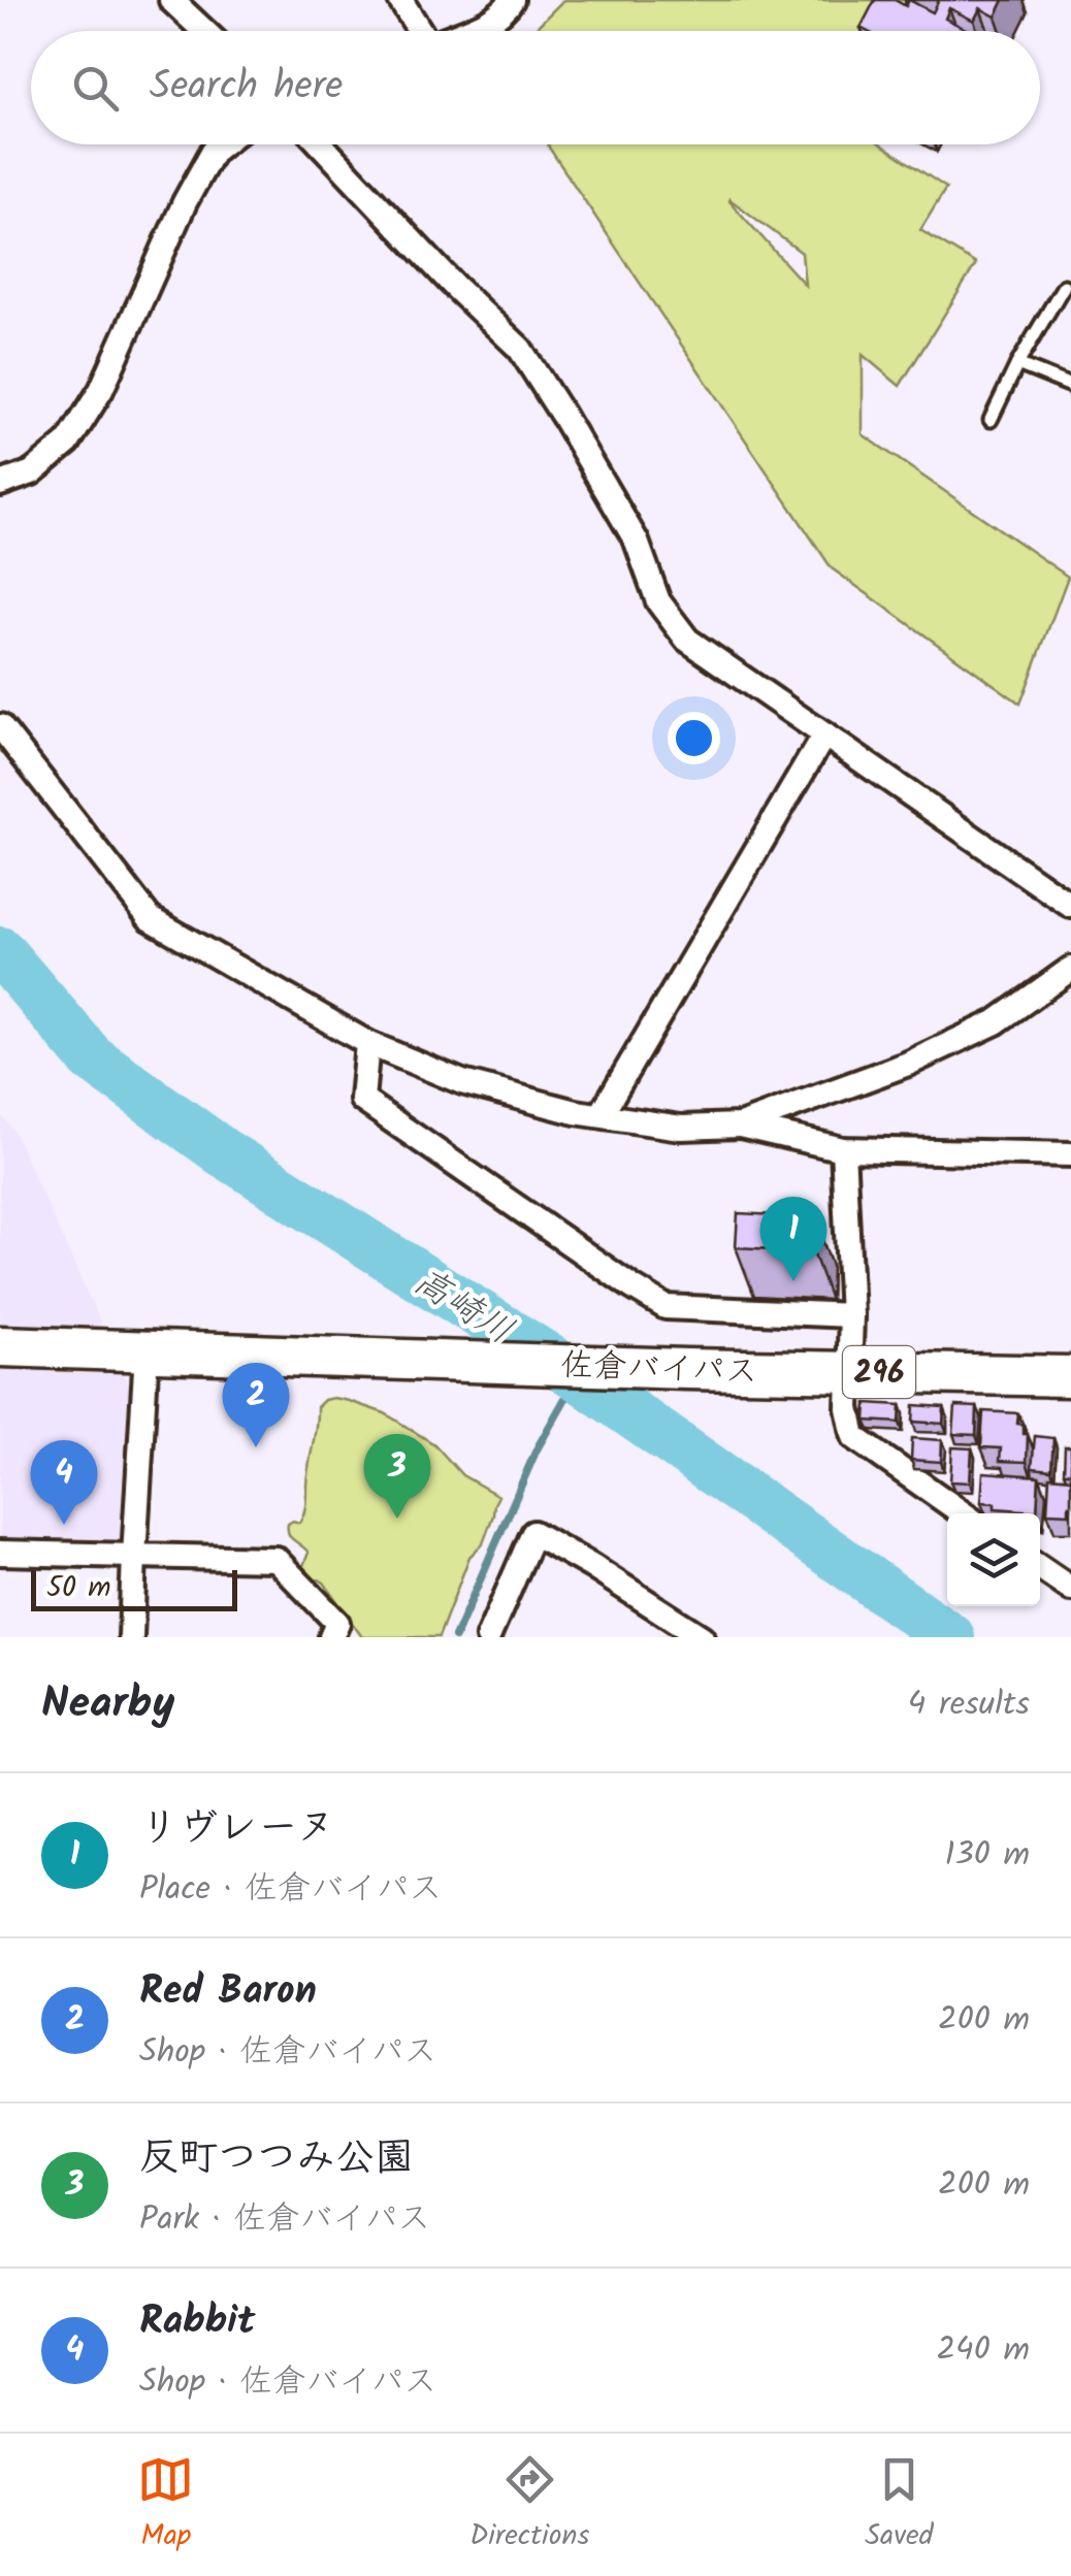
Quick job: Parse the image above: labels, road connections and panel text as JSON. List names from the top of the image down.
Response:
{
  "streets": {
    "highway": ["佐倉バイパス", "296"]
  },
  "water": ["高崎川"],
  "scale_bar": "50 m",
  "page": {
    "search": "Search here",
    "pins": [
      "1",
      "2",
      "3",
      "4"
    ],
    "scale": "50 m",
    "heading": ["Nearby", "4 results"],
    "list": [
      {
        "mark": "1",
        "name": "リヴレーヌ",
        "note": "Place · 佐倉バイパス",
        "value": "130 m"
      },
      {
        "mark": "2",
        "name": "Red Baron",
        "note": "Shop · 佐倉バイパス",
        "value": "200 m"
      },
      {
        "mark": "3",
        "name": "反町つつみ公園",
        "note": "Park · 佐倉バイパス",
        "value": "200 m"
      },
      {
        "mark": "4",
        "name": "Rabbit",
        "note": "Shop · 佐倉バイパス",
        "value": "240 m"
      }
    ],
    "nav": ["Map", "Directions", "Saved"]
  }
}
